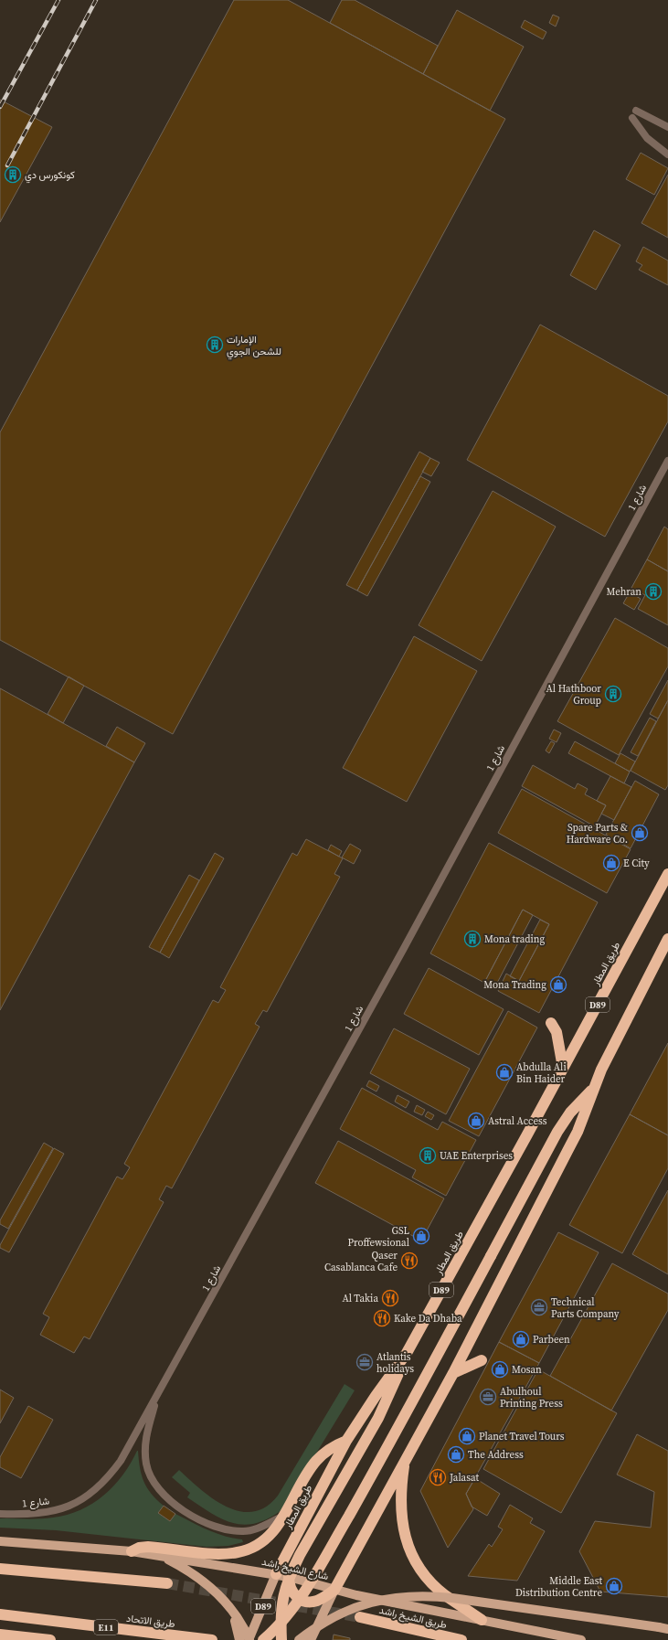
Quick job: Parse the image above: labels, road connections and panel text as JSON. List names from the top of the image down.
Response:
{
  "streets": {
    "highway": [
      "طريق المطار",
      "D89",
      "طريق الشيخ راشد",
      "طريق الاتحاد",
      "E11"
    ],
    "main road": ["شارع الشيخ راشد"],
    "street": ["شارع 1"]
  },
  "crossings": [
    ["طريق المطار", "شارع الشيخ راشد"]
  ],
  "places": {
    "building": [
      "كونكورس دي",
      "الإمارات للشحن الجوي",
      "Mehran",
      "Al Hathboor Group",
      "Mona trading",
      "UAE Enterprises"
    ],
    "shop": [
      "Spare Parts & Hardware Co.",
      "E City",
      "Mona Trading",
      "Abdulla Ali Bin Haider",
      "Astral Access",
      "GSL Proffewsional",
      "Parbeen",
      "Mosan",
      "Planet Travel Tours",
      "The Address",
      "Middle East Distribution Centre"
    ],
    "restaurant": [
      "Qaser Casablanca Cafe",
      "Al Takia",
      "Kake Da Dhaba",
      "Jalasat"
    ],
    "office": ["Technical Parts Company", "Atlantis holidays", "Abulhoul Printing Press"]
  }
}
